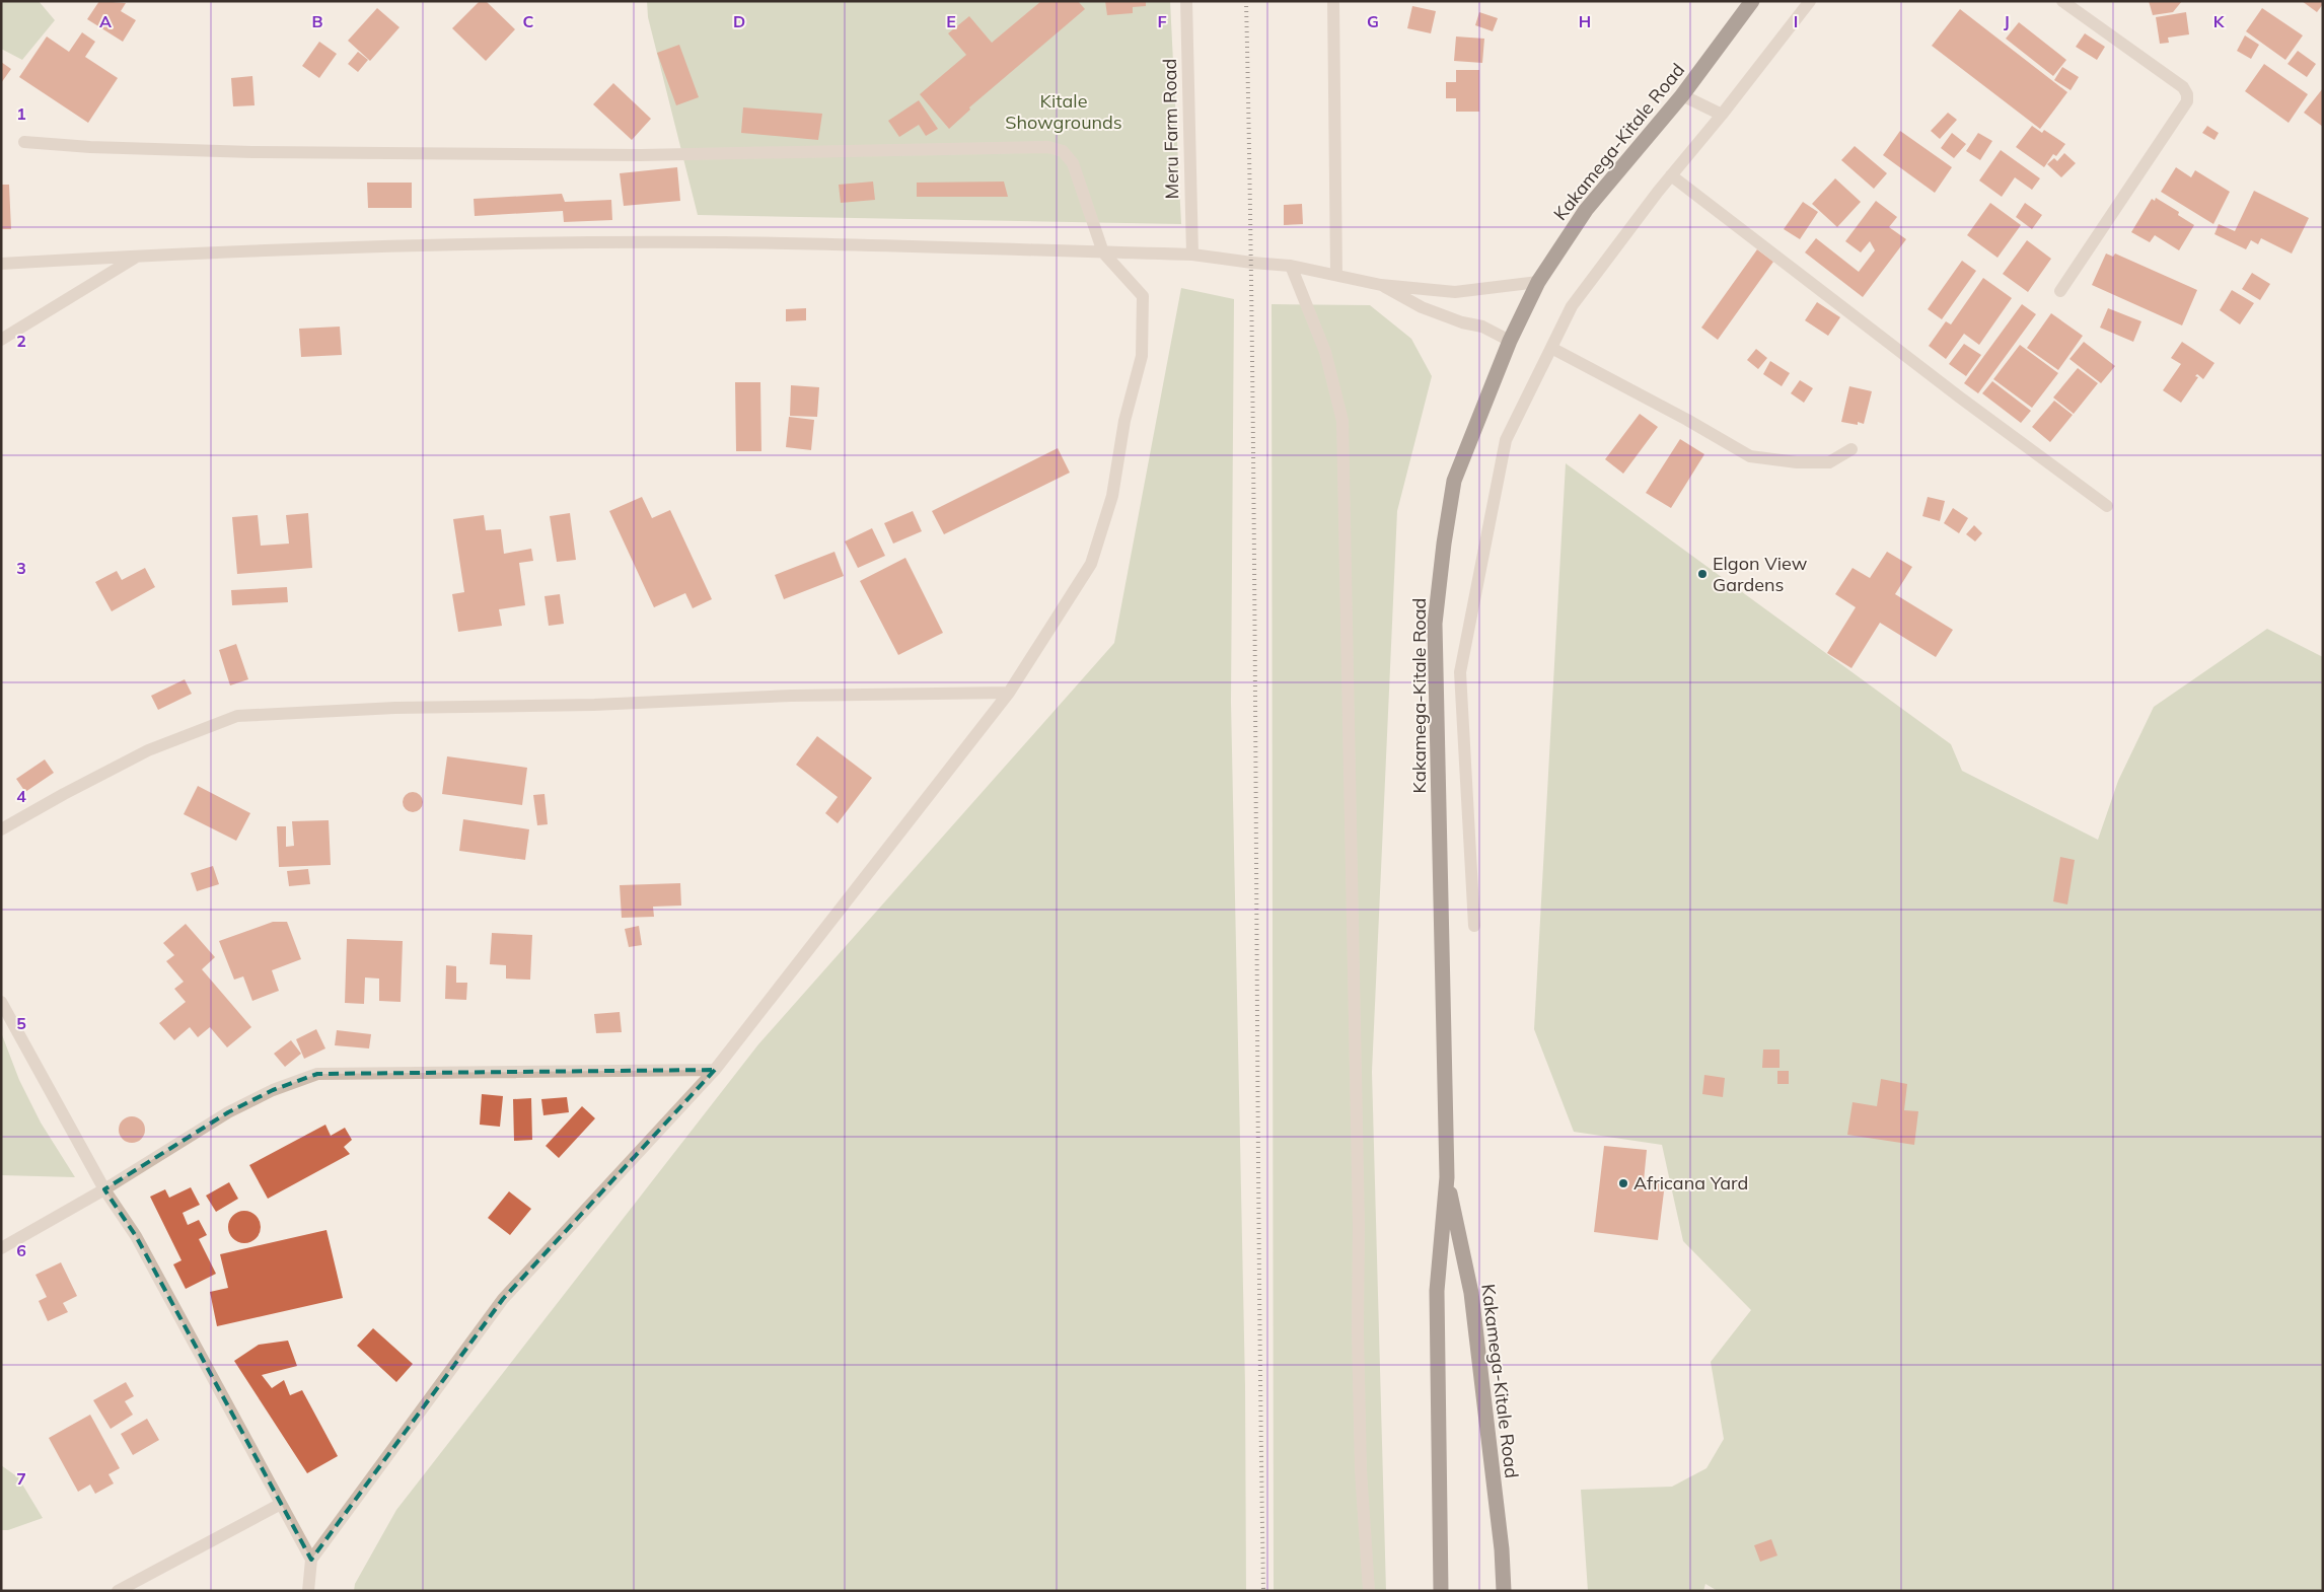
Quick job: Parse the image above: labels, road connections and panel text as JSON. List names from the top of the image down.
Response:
{
  "streets": {
    "highway": ["Kakamega-Kitale Road"],
    "street": ["Meru Farm Road"]
  },
  "parks": ["Kitale Showgrounds"],
  "places": ["Elgon View Gardens", "Africana Yard"],
  "grid": {
    "columns": [
      "A",
      "B",
      "C",
      "D",
      "E",
      "F",
      "G",
      "H",
      "I",
      "J",
      "K"
    ],
    "rows": [
      "1",
      "2",
      "3",
      "4",
      "5",
      "6",
      "7"
    ]
  }
}
